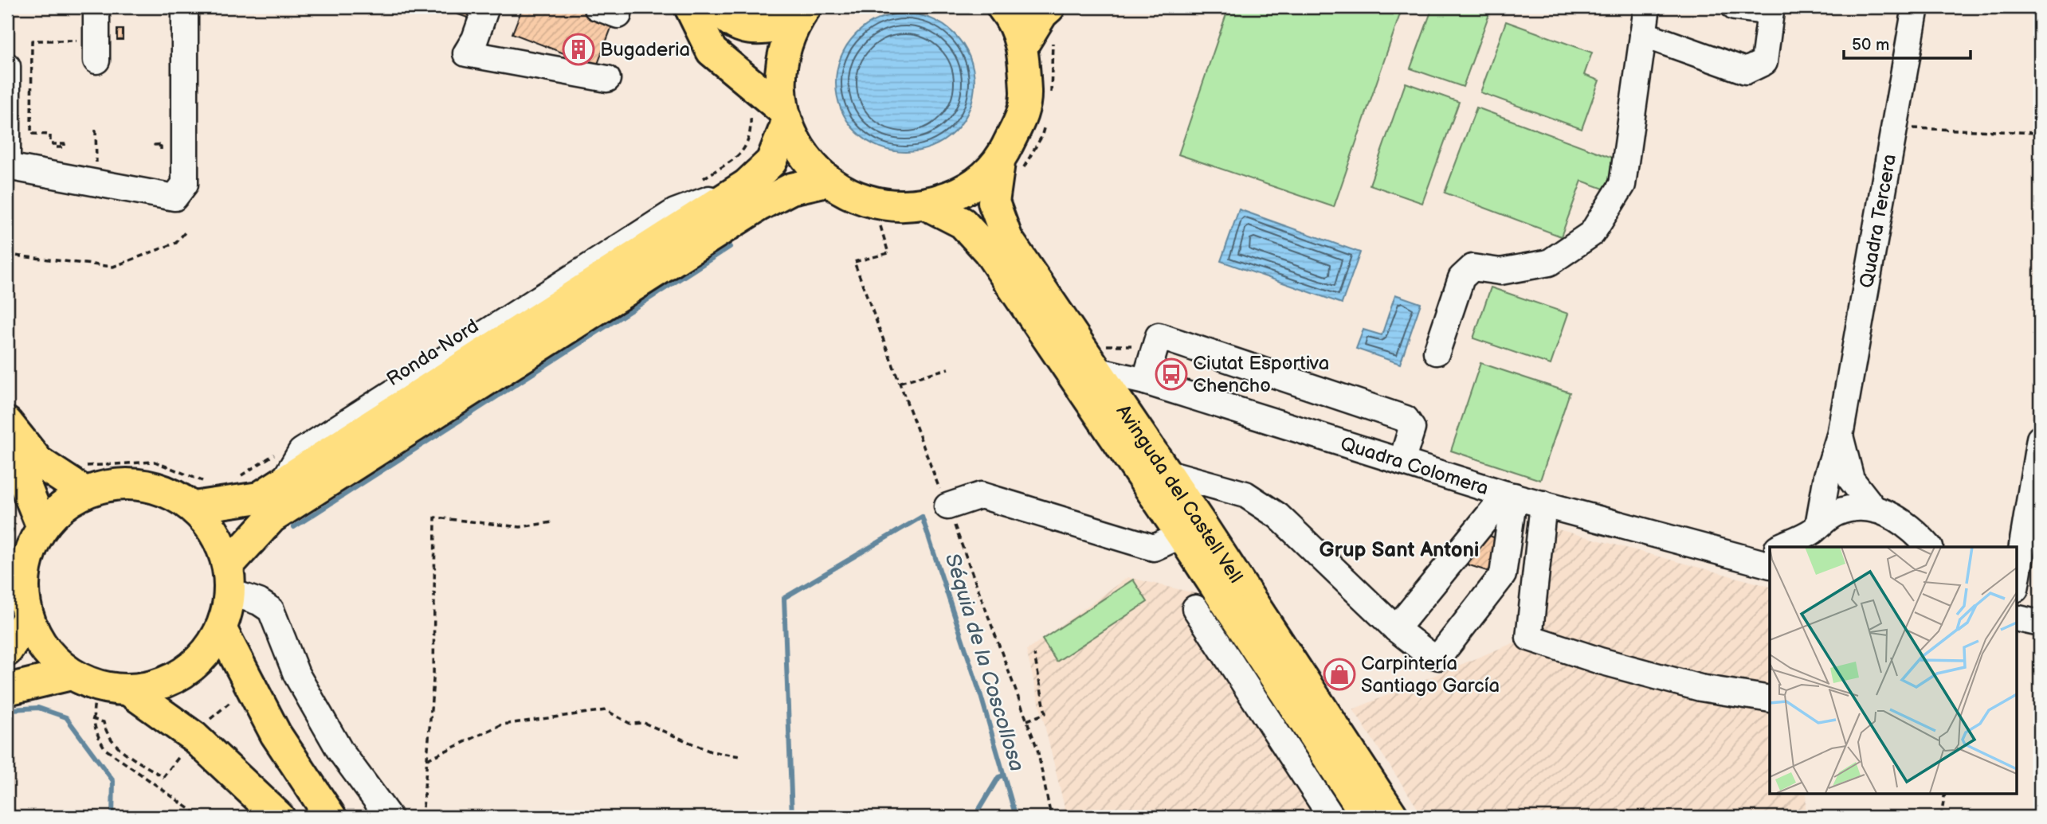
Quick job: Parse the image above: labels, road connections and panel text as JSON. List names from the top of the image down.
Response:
{
  "streets": {
    "main road": ["Ronda Nord", "Avinguda del Castell Vell"],
    "street": ["Quadra Tercera", "Quadra Colomera"]
  },
  "crossings": [
    ["Quadra Colomera", "Avinguda del Castell Vell"]
  ],
  "districts": ["Grup Sant Antoni"],
  "water": ["Séquia de la Coscollosa"],
  "places": {
    "building": ["Bugaderia"],
    "bus stop": ["Ciutat Esportiva Chencho"],
    "shop": ["Carpintería Santiago García"]
  },
  "scale_bar": "50 m"
}
